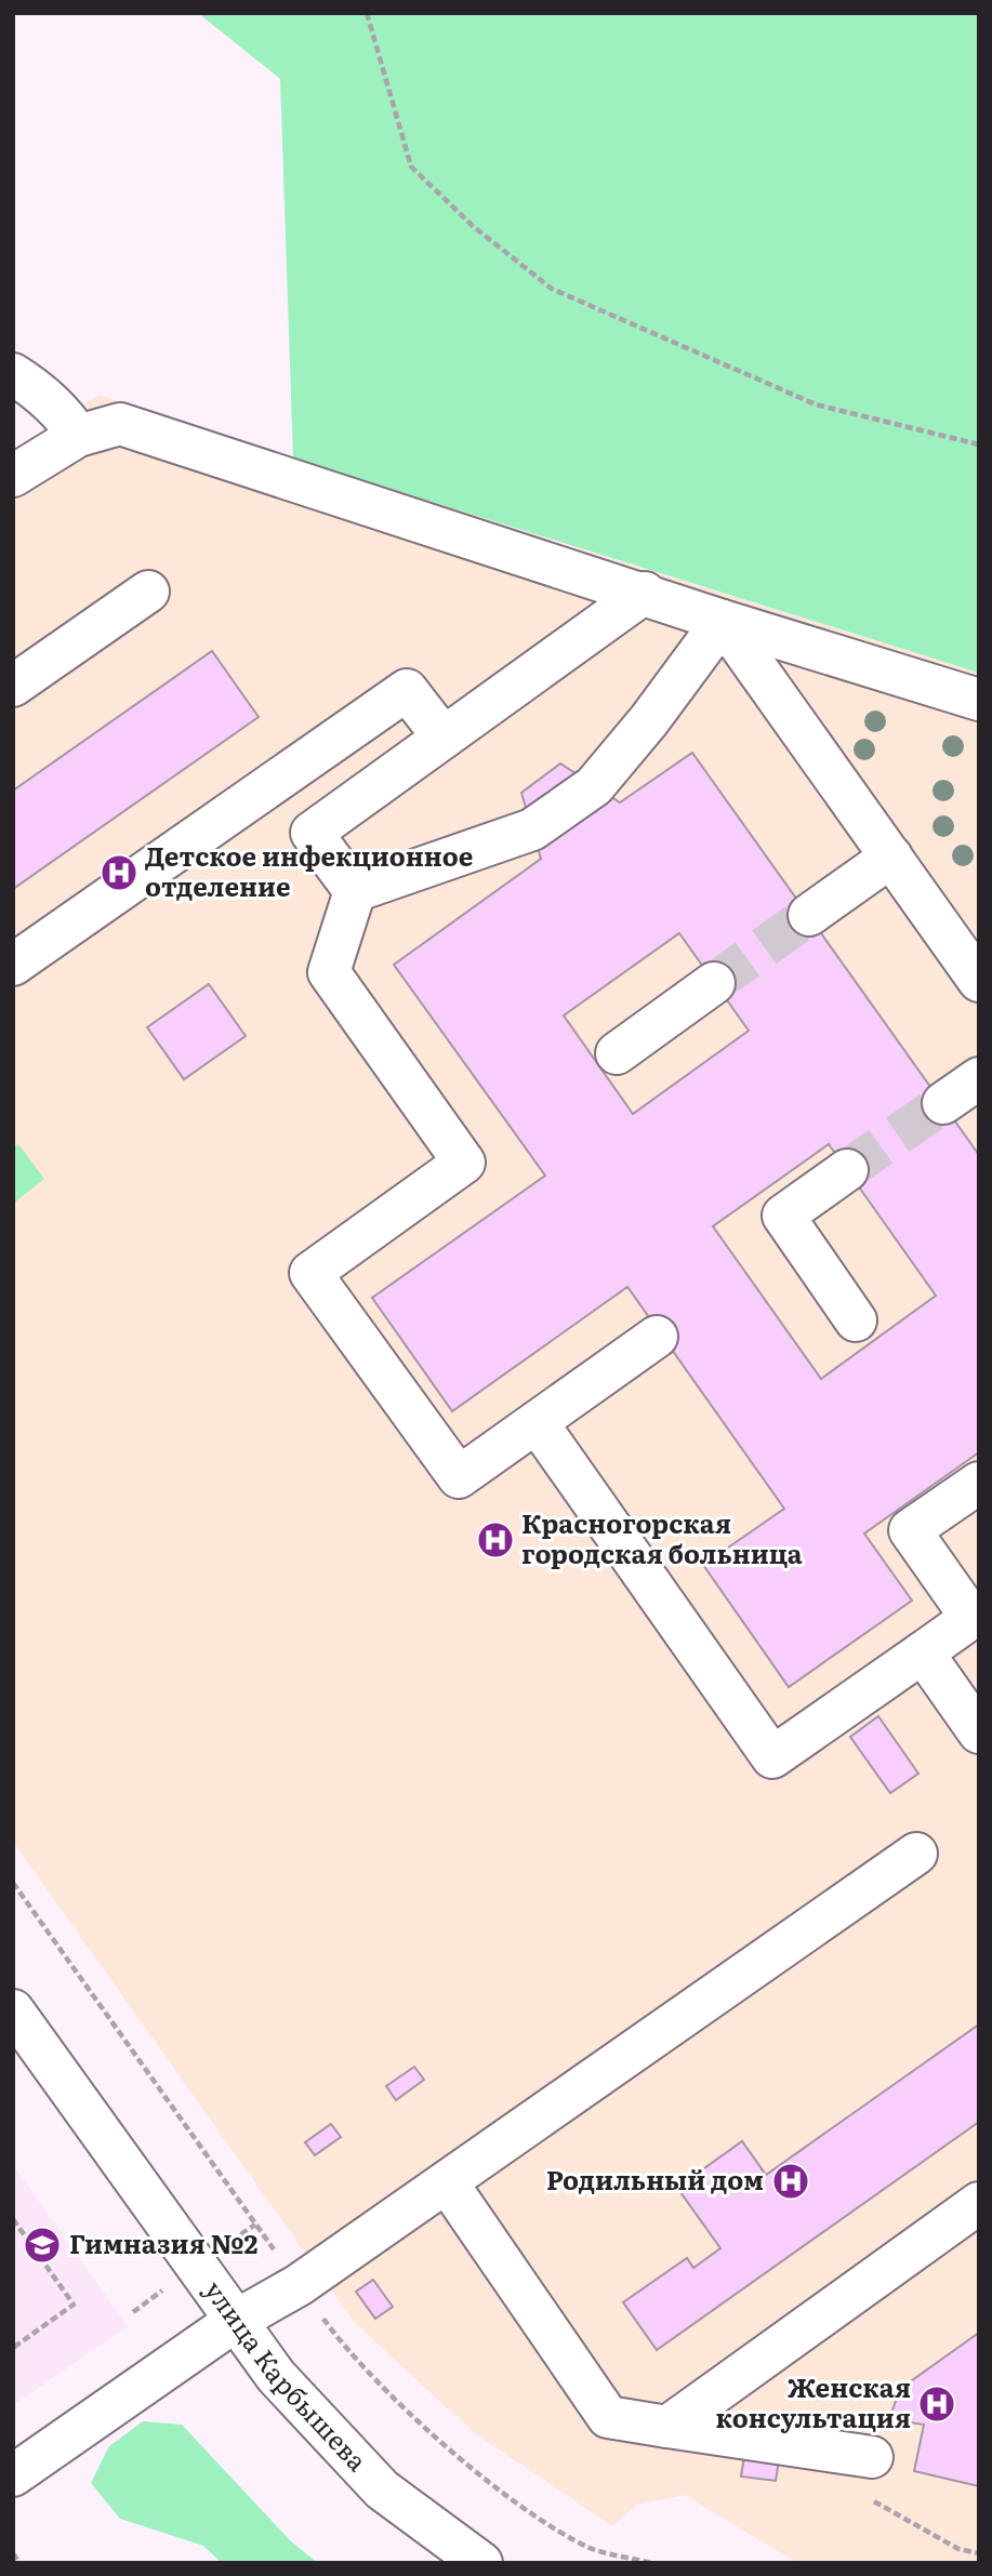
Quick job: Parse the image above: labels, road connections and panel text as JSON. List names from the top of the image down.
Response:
{
  "streets": {
    "street": ["улица Карбышева"]
  },
  "places": {
    "hospital": [
      "Детское инфекционное отделение",
      "Красногорская городская больница",
      "Родильный дом",
      "Женская консультация"
    ],
    "school or university": ["Гимназия №2"]
  }
}
